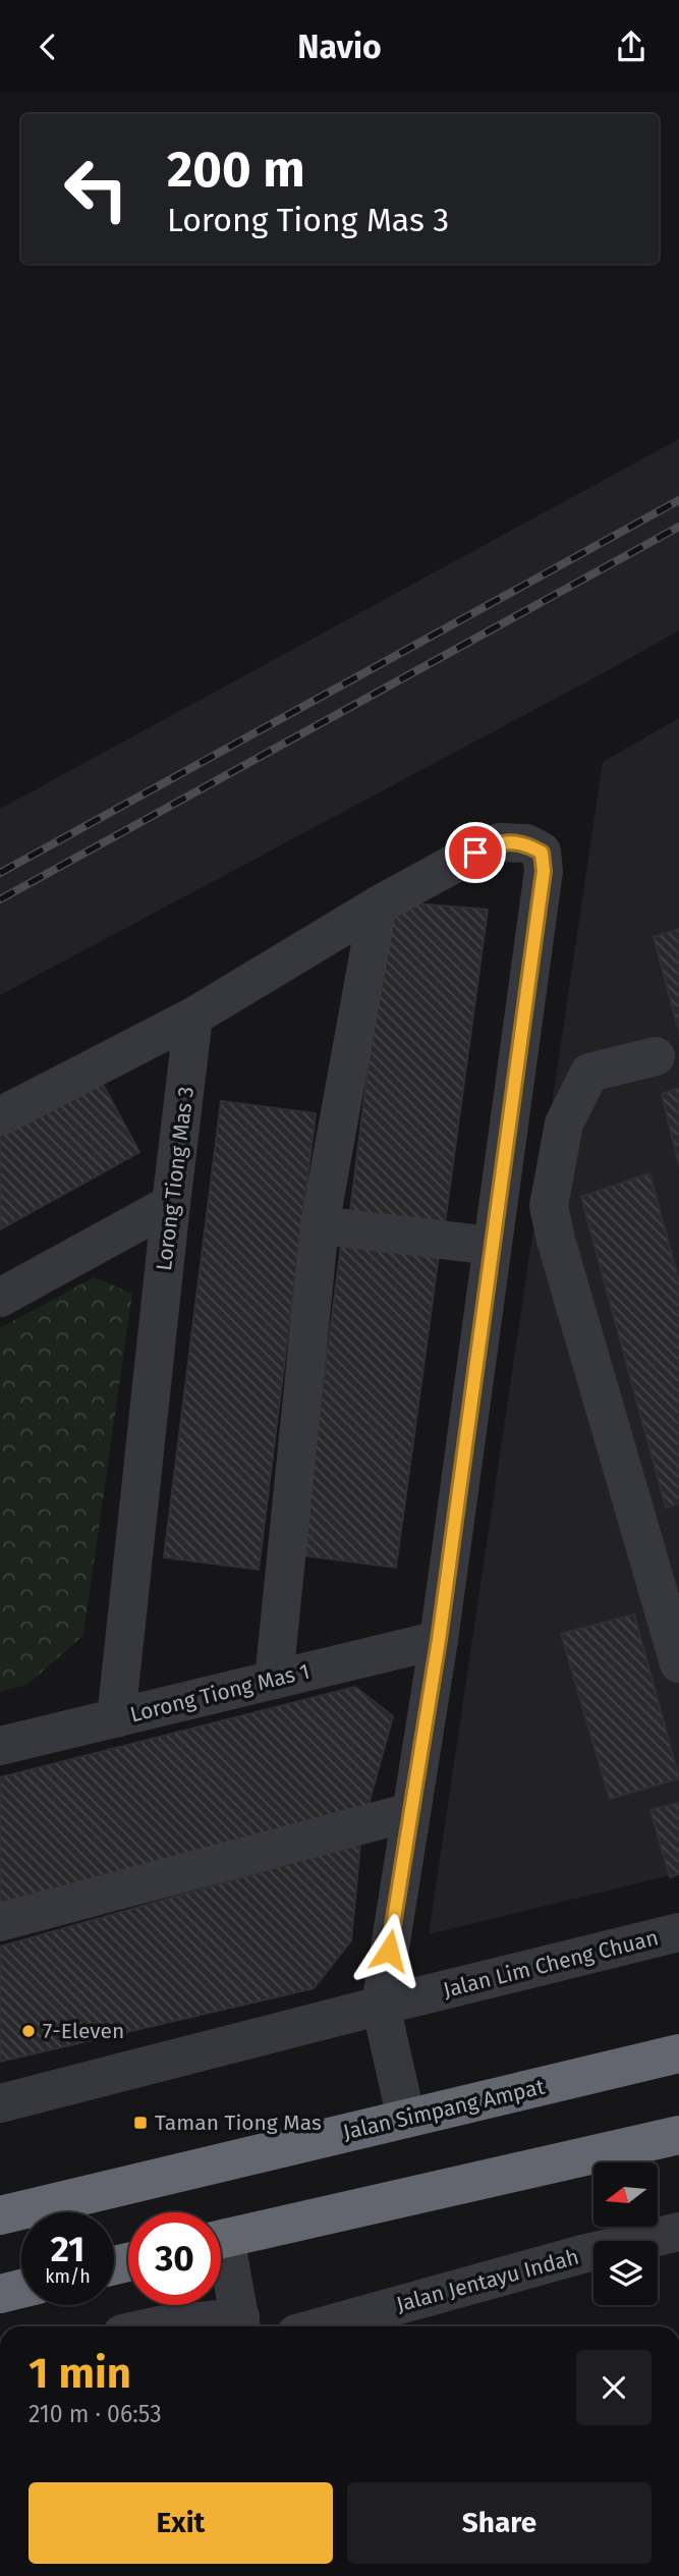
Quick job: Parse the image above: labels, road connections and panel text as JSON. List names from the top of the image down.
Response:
{
  "streets": {
    "highway": ["Jalan Simpang Ampat"],
    "street": [
      "Lorong Tiong Mas 3",
      "Lorong Tiong Mas 1",
      "Jalan Lim Cheng Chuan",
      "Jalan Jentayu Indah"
    ]
  },
  "crossings": [
    ["Lorong Tiong Mas 3", "Lorong Tiong Mas 1"]
  ],
  "places": {
    "other": ["7-Eleven"],
    "transit": ["Taman Tiong Mas"]
  },
  "north": "left",
  "page": {
    "header": "Navio",
    "turn": ["200 m", "Lorong Tiong Mas 3"],
    "speed": "21 km/h",
    "limit": "30",
    "heading": ["1 min", "210 m · 06:53"],
    "buttons": ["Exit", "Share"]
  }
}
